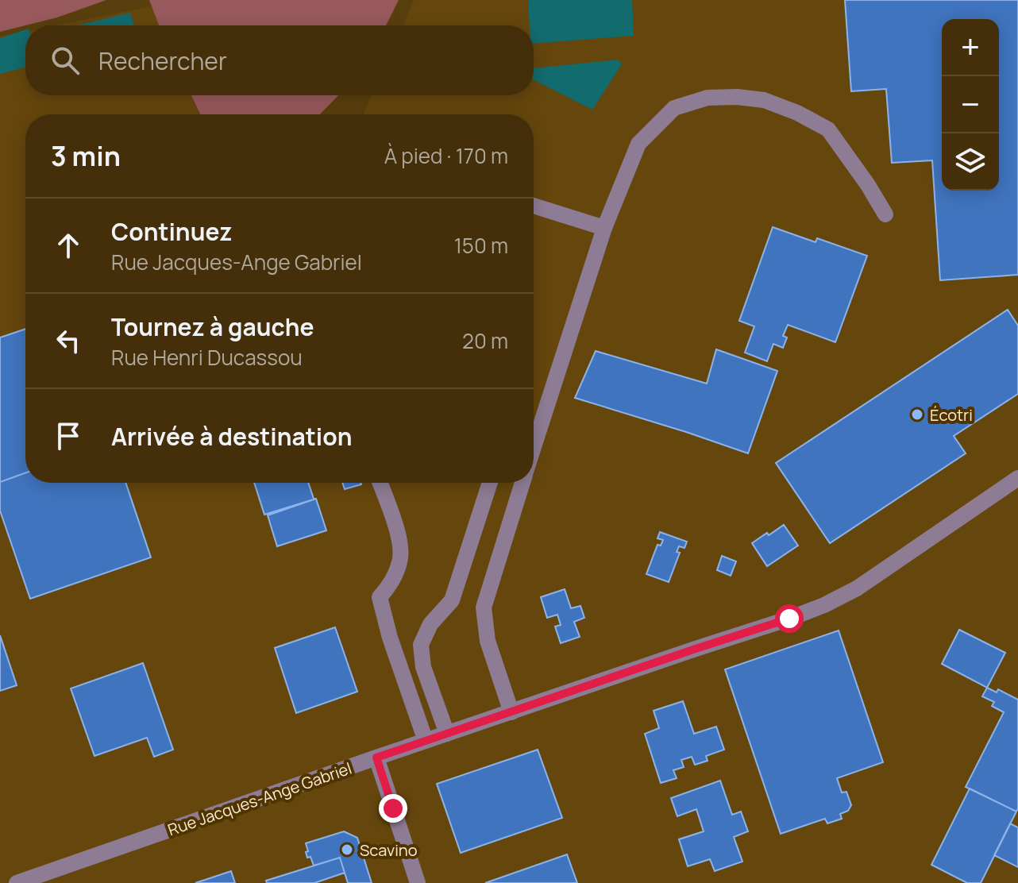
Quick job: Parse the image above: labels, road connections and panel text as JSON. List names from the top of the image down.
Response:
{
  "streets": {
    "street": ["Rue Jacques-Ange Gabriel"]
  },
  "places": ["Écotri", "Scavino"],
  "page": {
    "map_buttons": ["+", "−"],
    "search": "Rechercher",
    "heading": ["3 min", "À pied · 170 m"],
    "list": [
      ["Continuez", "Rue Jacques-Ange Gabriel", "150 m"],
      ["Tournez à gauche", "Rue Henri Ducassou", "20 m"],
      "Arrivée à destination"
    ]
  }
}
